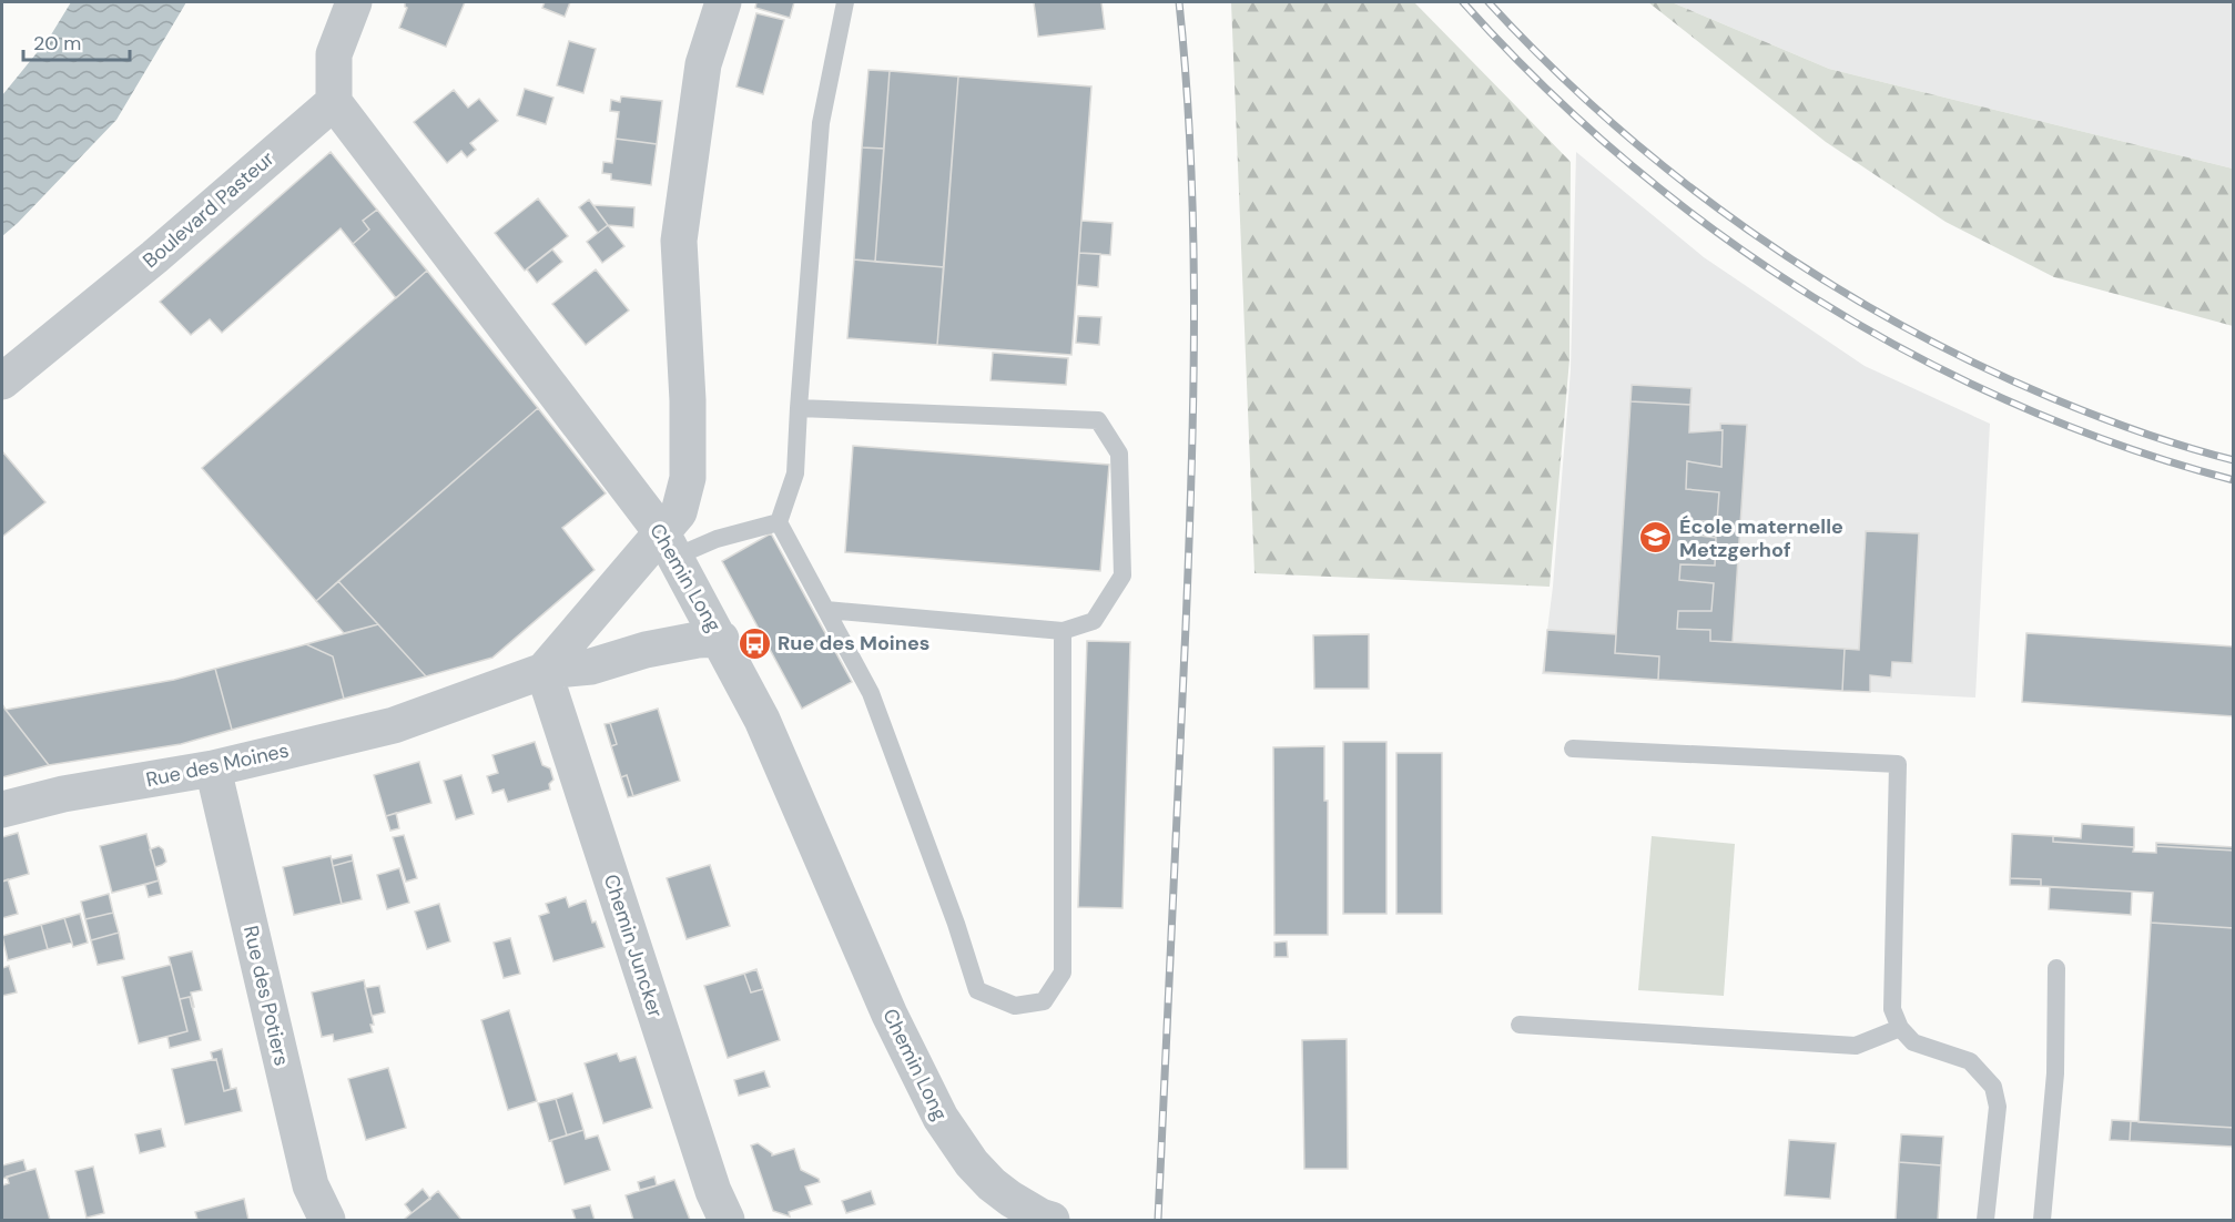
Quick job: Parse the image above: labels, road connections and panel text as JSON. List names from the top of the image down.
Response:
{
  "streets": {
    "street": [
      "Boulevard Pasteur",
      "Chemin Long",
      "Rue des Moines",
      "Chemin Juncker",
      "Rue des Potiers"
    ]
  },
  "crossings": [
    ["Boulevard Pasteur", "Chemin Long"],
    ["Chemin Long", "Rue des Moines"],
    ["Rue des Moines", "Chemin Juncker"],
    ["Rue des Moines", "Rue des Potiers"]
  ],
  "places": {
    "school or university": ["École maternelle Metzgerhof"],
    "bus stop": ["Rue des Moines"]
  },
  "scale_bar": "20 m"
}
